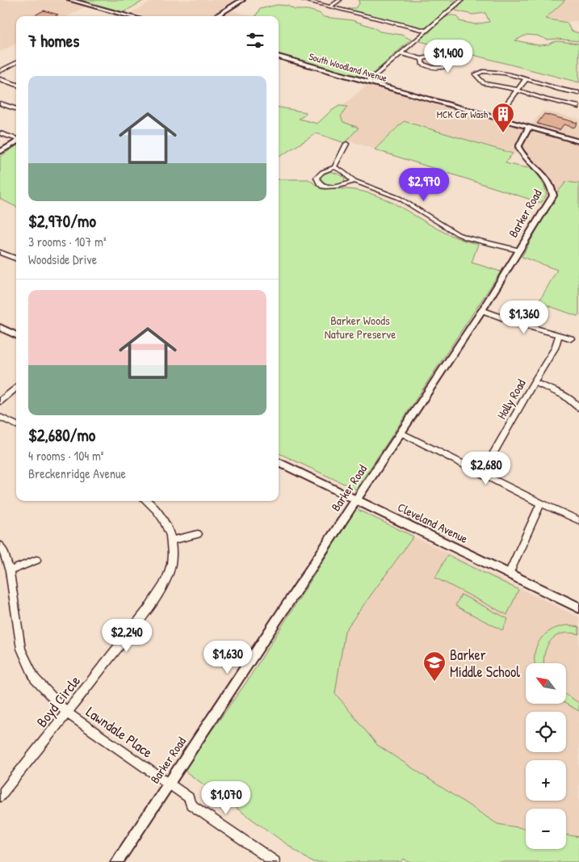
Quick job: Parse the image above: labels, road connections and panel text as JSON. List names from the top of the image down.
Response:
{
  "streets": {
    "street": [
      "South Woodland Avenue",
      "Barker Road",
      "Holly Road",
      "Cleveland Avenue",
      "Boyd Circle",
      "Lawndale Place"
    ]
  },
  "crossings": [
    ["South Woodland Avenue", "Barker Road"],
    ["Barker Road", "Cleveland Avenue"],
    ["Barker Road", "Lawndale Place"],
    ["Boyd Circle", "Lawndale Place"]
  ],
  "parks": ["Barker Woods Nature Preserve"],
  "places": {
    "building": ["MCK Car Wash"],
    "school or university": ["Barker Middle School"]
  },
  "north": "top left",
  "page": {
    "heading": "7 homes",
    "price": [
      "$1,400",
      "$2,970",
      "$1,360",
      "$2,680",
      "$2,240",
      "$1,630",
      "$1,070"
    ],
    "list": [
      {
        "name": "$2,970/mo",
        "note": "3 rooms · 107 m² · Woodside Drive"
      },
      {
        "name": "$2,680/mo",
        "note": "4 rooms · 104 m² · Breckenridge Avenue"
      }
    ],
    "map_buttons": ["+", "−"]
  }
}
